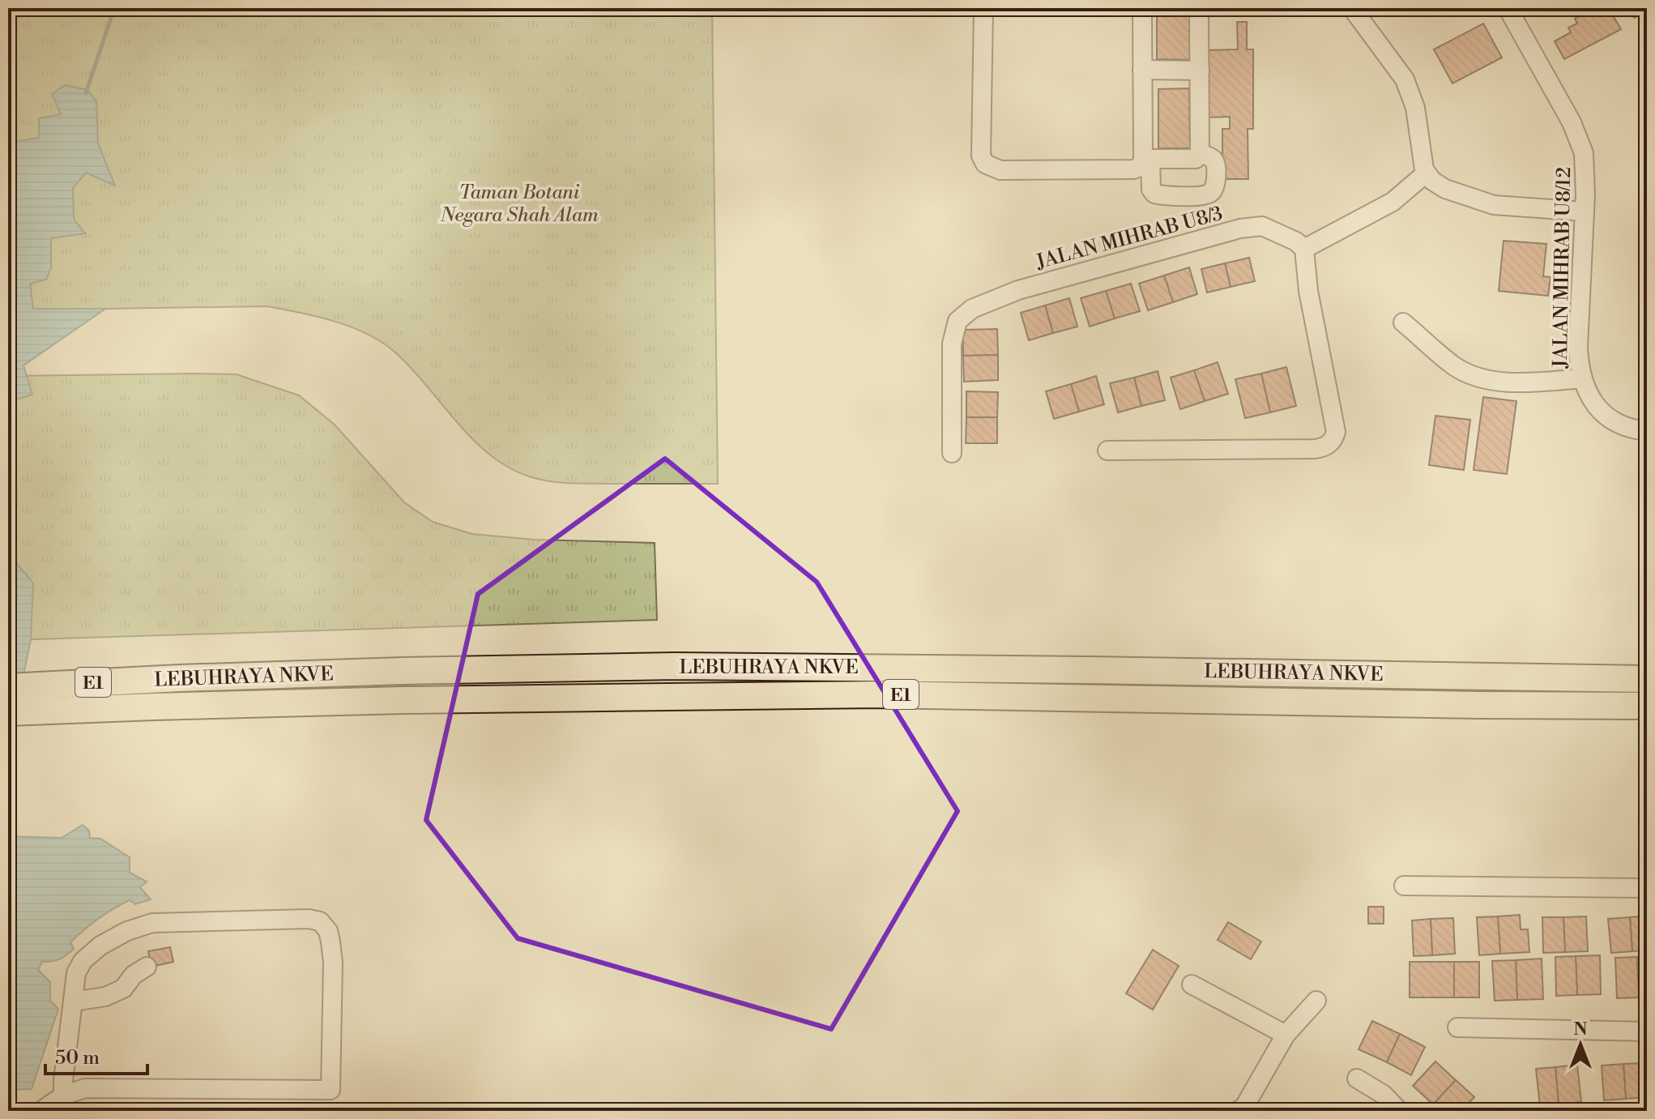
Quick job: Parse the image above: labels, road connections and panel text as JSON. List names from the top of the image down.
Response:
{
  "streets": {
    "highway": ["LEBUHRAYA NKVE", "E1"],
    "street": ["JALAN MIHRAB U8/3", "JALAN MIHRAB U8/12"]
  },
  "parks": ["Taman Botani Negara Shah Alam"],
  "scale_bar": "50 m",
  "north": "top"
}
